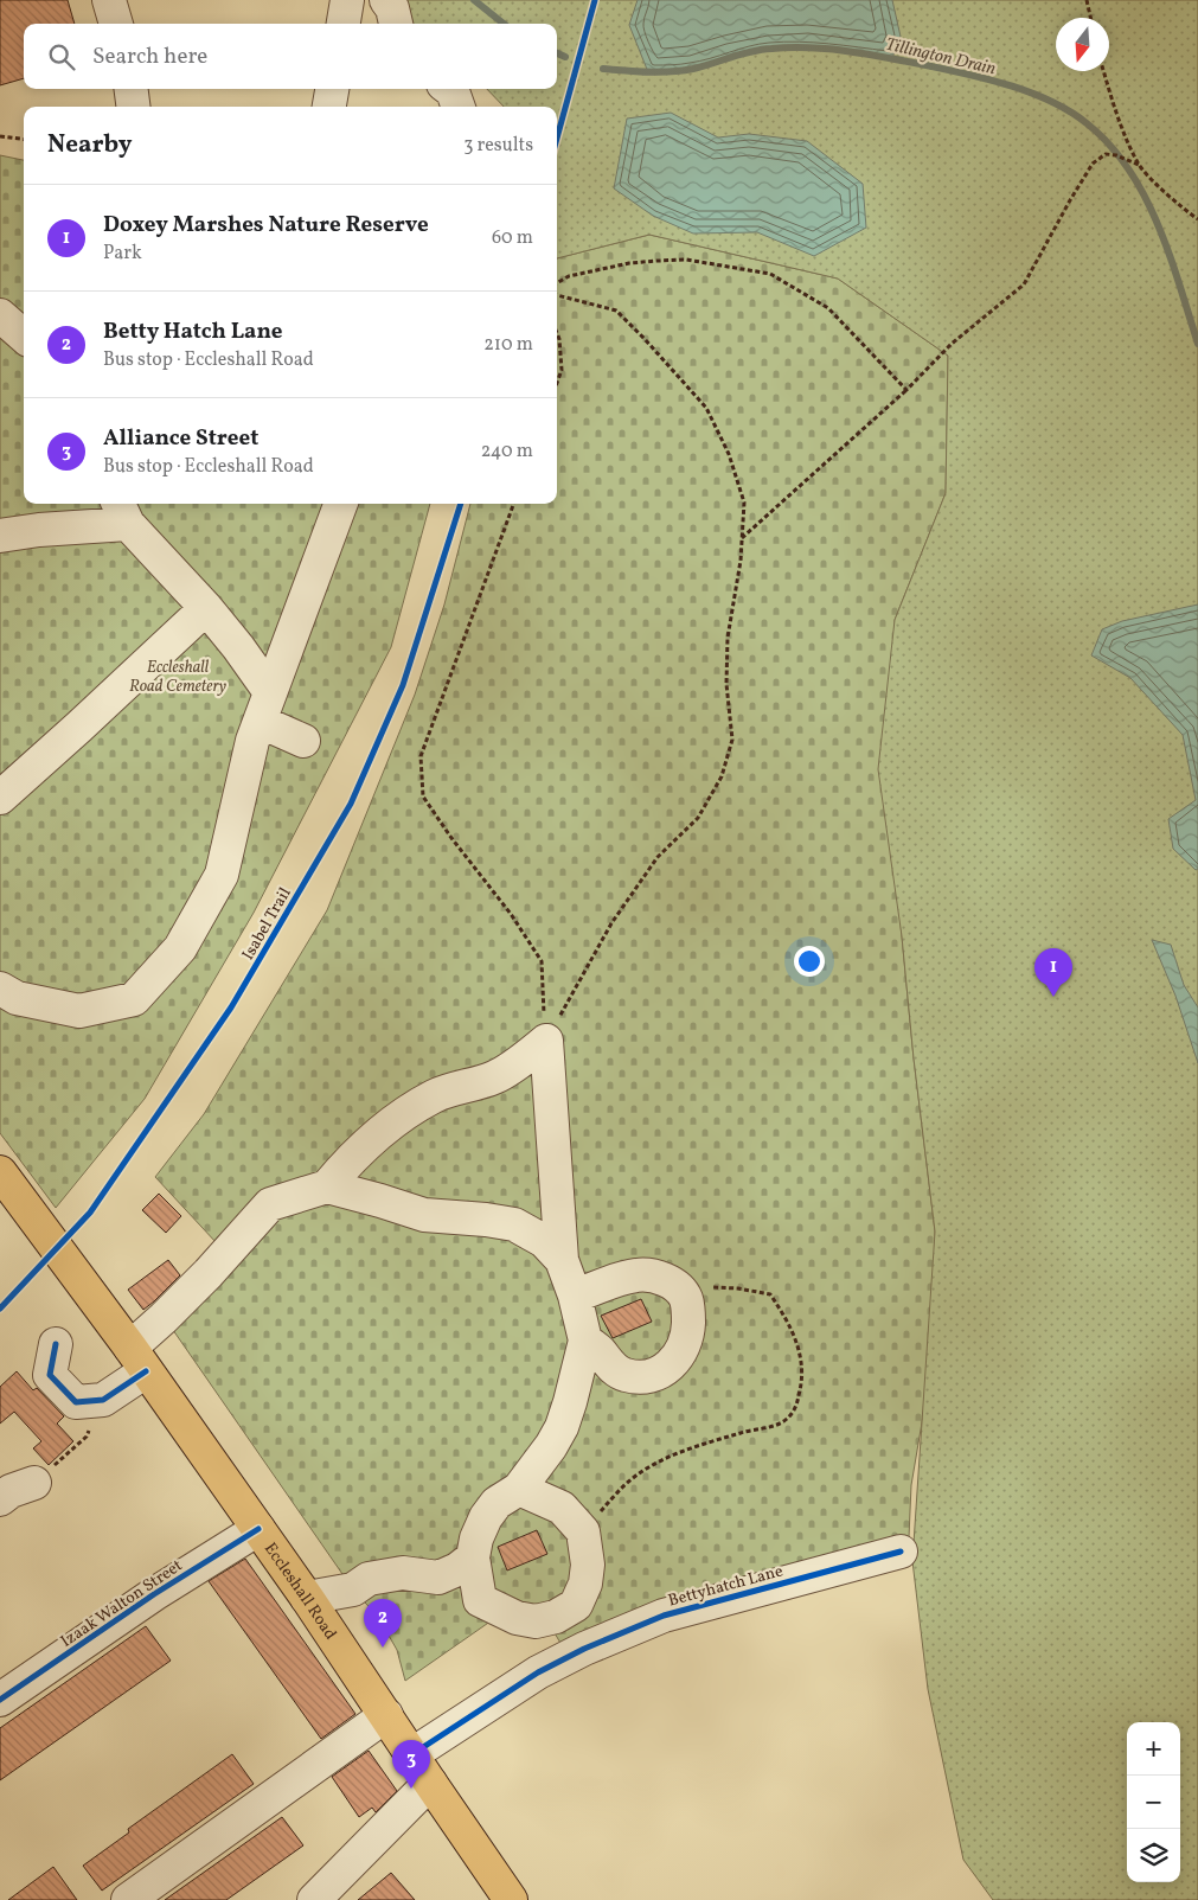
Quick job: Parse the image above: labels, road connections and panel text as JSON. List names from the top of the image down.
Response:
{
  "streets": {
    "main road": ["Eccleshall Road"],
    "street": ["Bettyhatch Lane", "Izaak Walton Street"],
    "cycle path": ["Isabel Trail"]
  },
  "crossings": [
    ["Bettyhatch Lane", "Eccleshall Road"],
    ["Eccleshall Road", "Izaak Walton Street"]
  ],
  "water": ["Tillington Drain"],
  "parks": ["Eccleshall Road Cemetery"],
  "north": "bottom",
  "page": {
    "search": "Search here",
    "heading": ["Nearby", "3 results"],
    "list": [
      {
        "mark": "1",
        "name": "Doxey Marshes Nature Reserve",
        "note": "Park",
        "value": "60 m"
      },
      {
        "mark": "2",
        "name": "Betty Hatch Lane",
        "note": "Bus stop · Eccleshall Road",
        "value": "210 m"
      },
      {
        "mark": "3",
        "name": "Alliance Street",
        "note": "Bus stop · Eccleshall Road",
        "value": "240 m"
      }
    ],
    "pins": ["1", "2", "3"],
    "map_buttons": ["+", "−"]
  }
}
